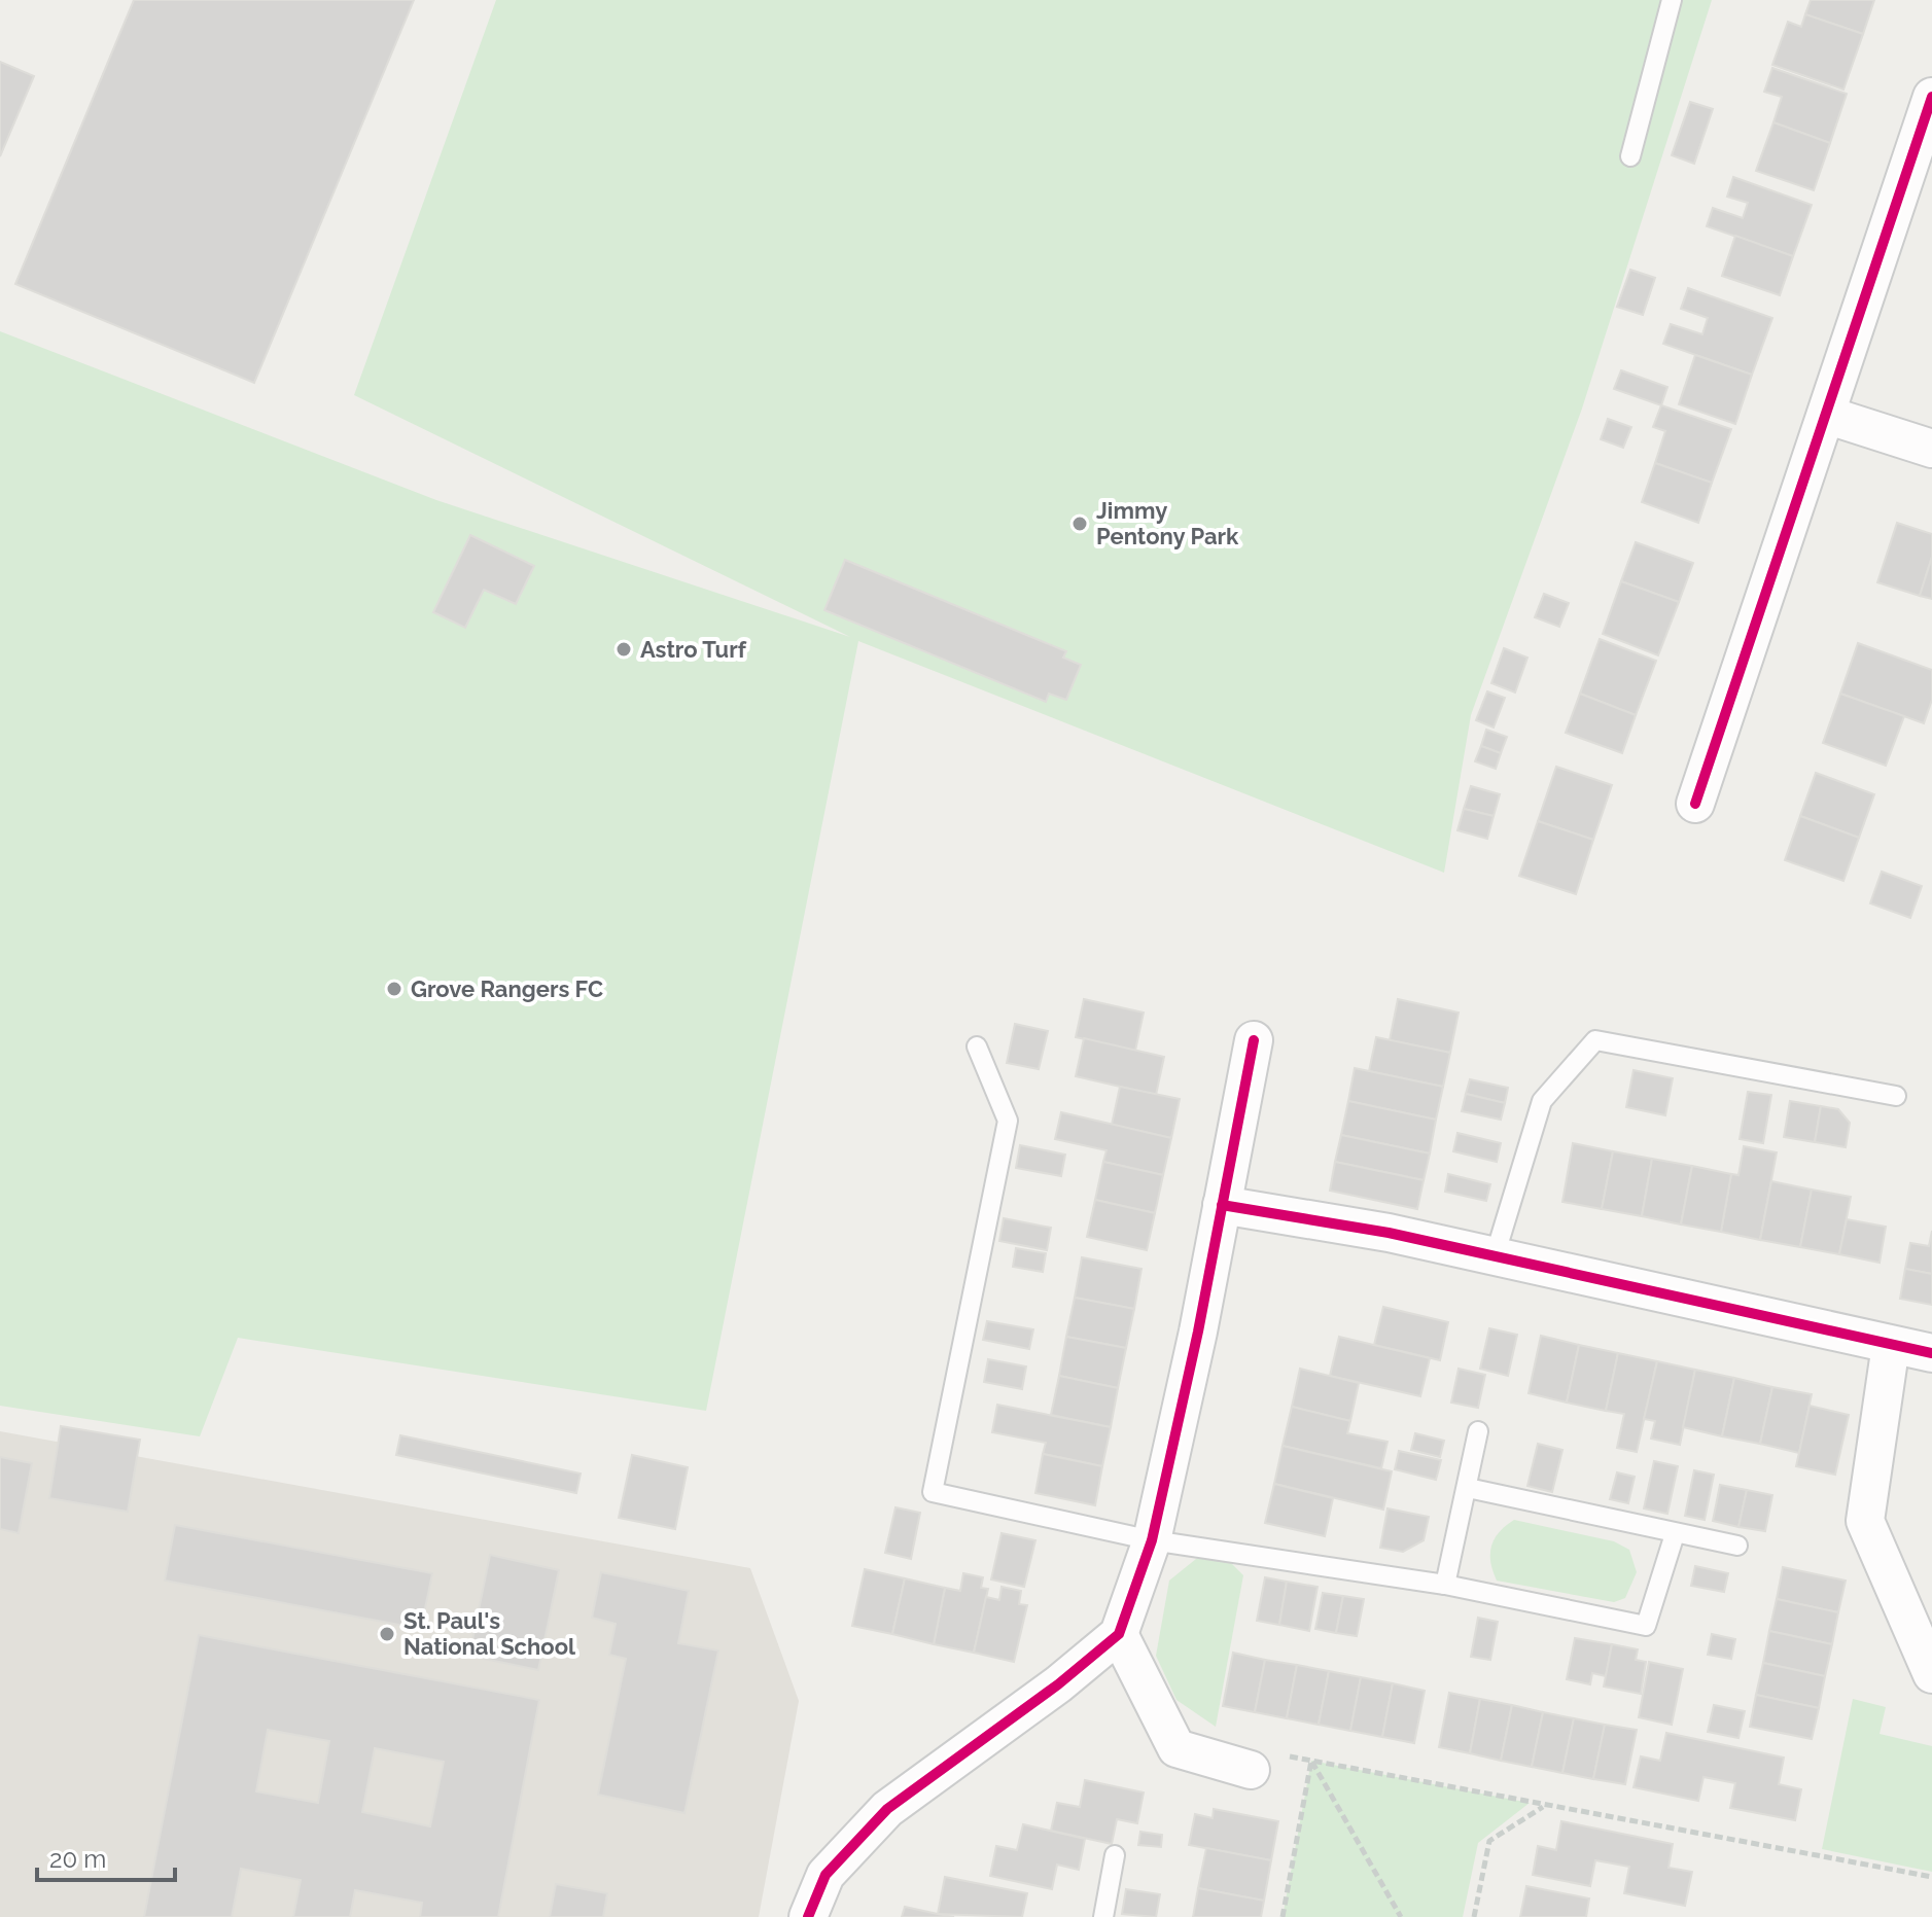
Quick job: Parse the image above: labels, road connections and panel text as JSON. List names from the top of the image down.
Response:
{
  "places": [
    "Jimmy Pentony Park",
    "Astro Turf",
    "Grove Rangers FC",
    "St. Paul's National School"
  ],
  "scale_bar": "20 m"
}
